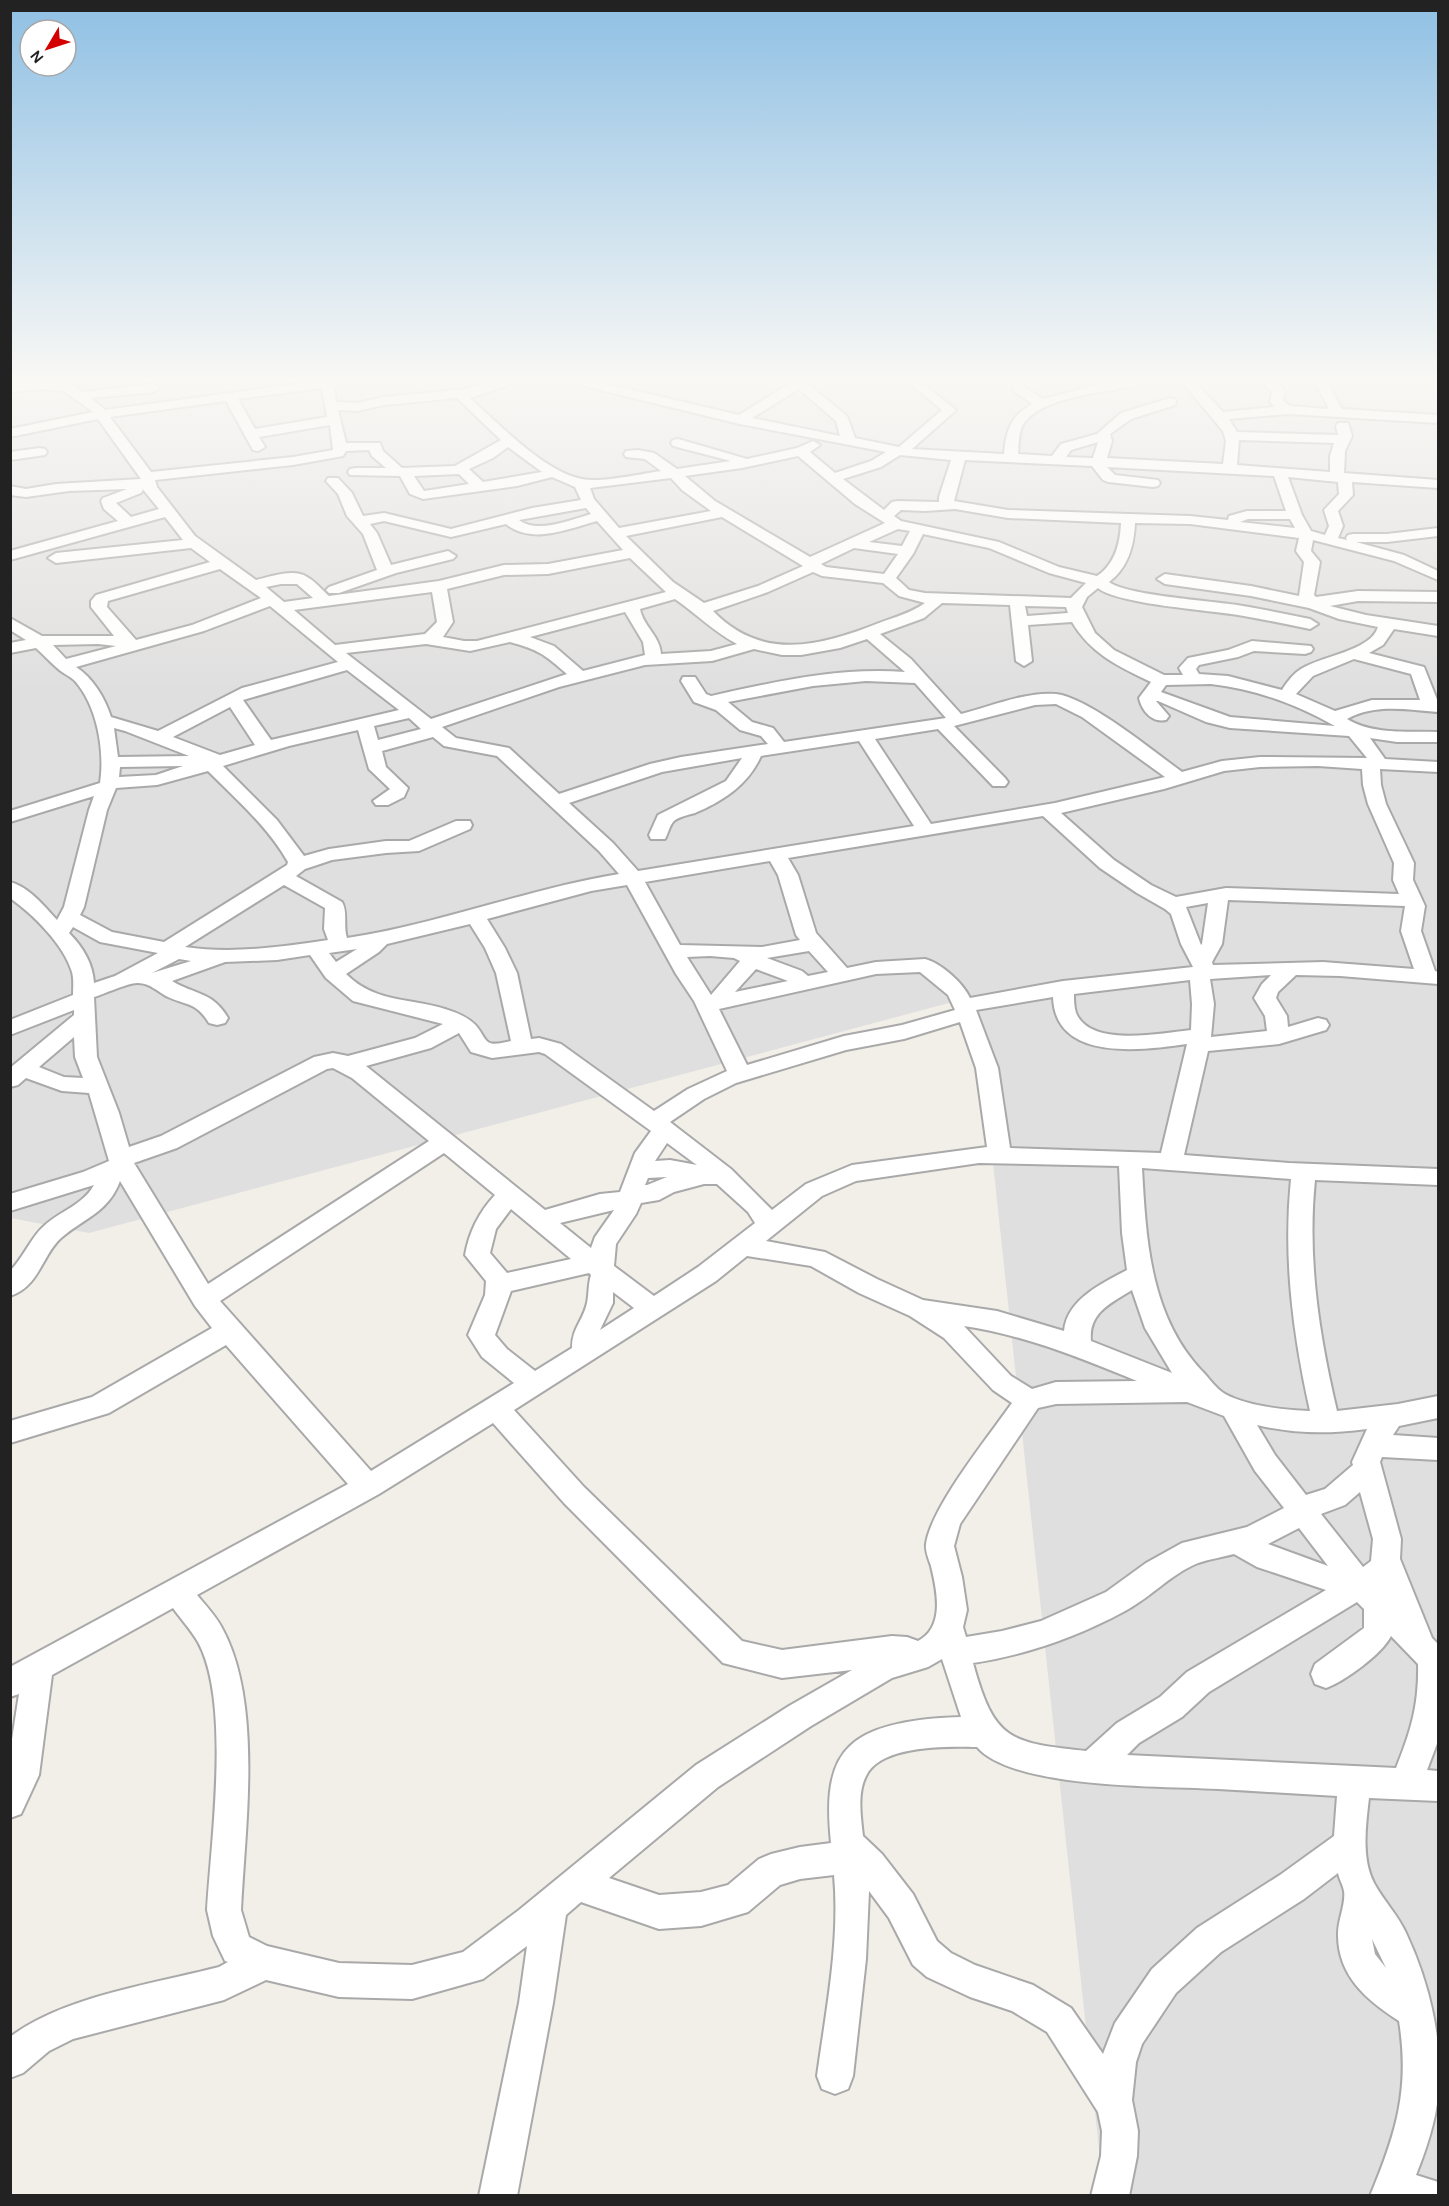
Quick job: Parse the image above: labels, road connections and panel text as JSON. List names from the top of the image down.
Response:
{
  "north": "bottom left"
}
